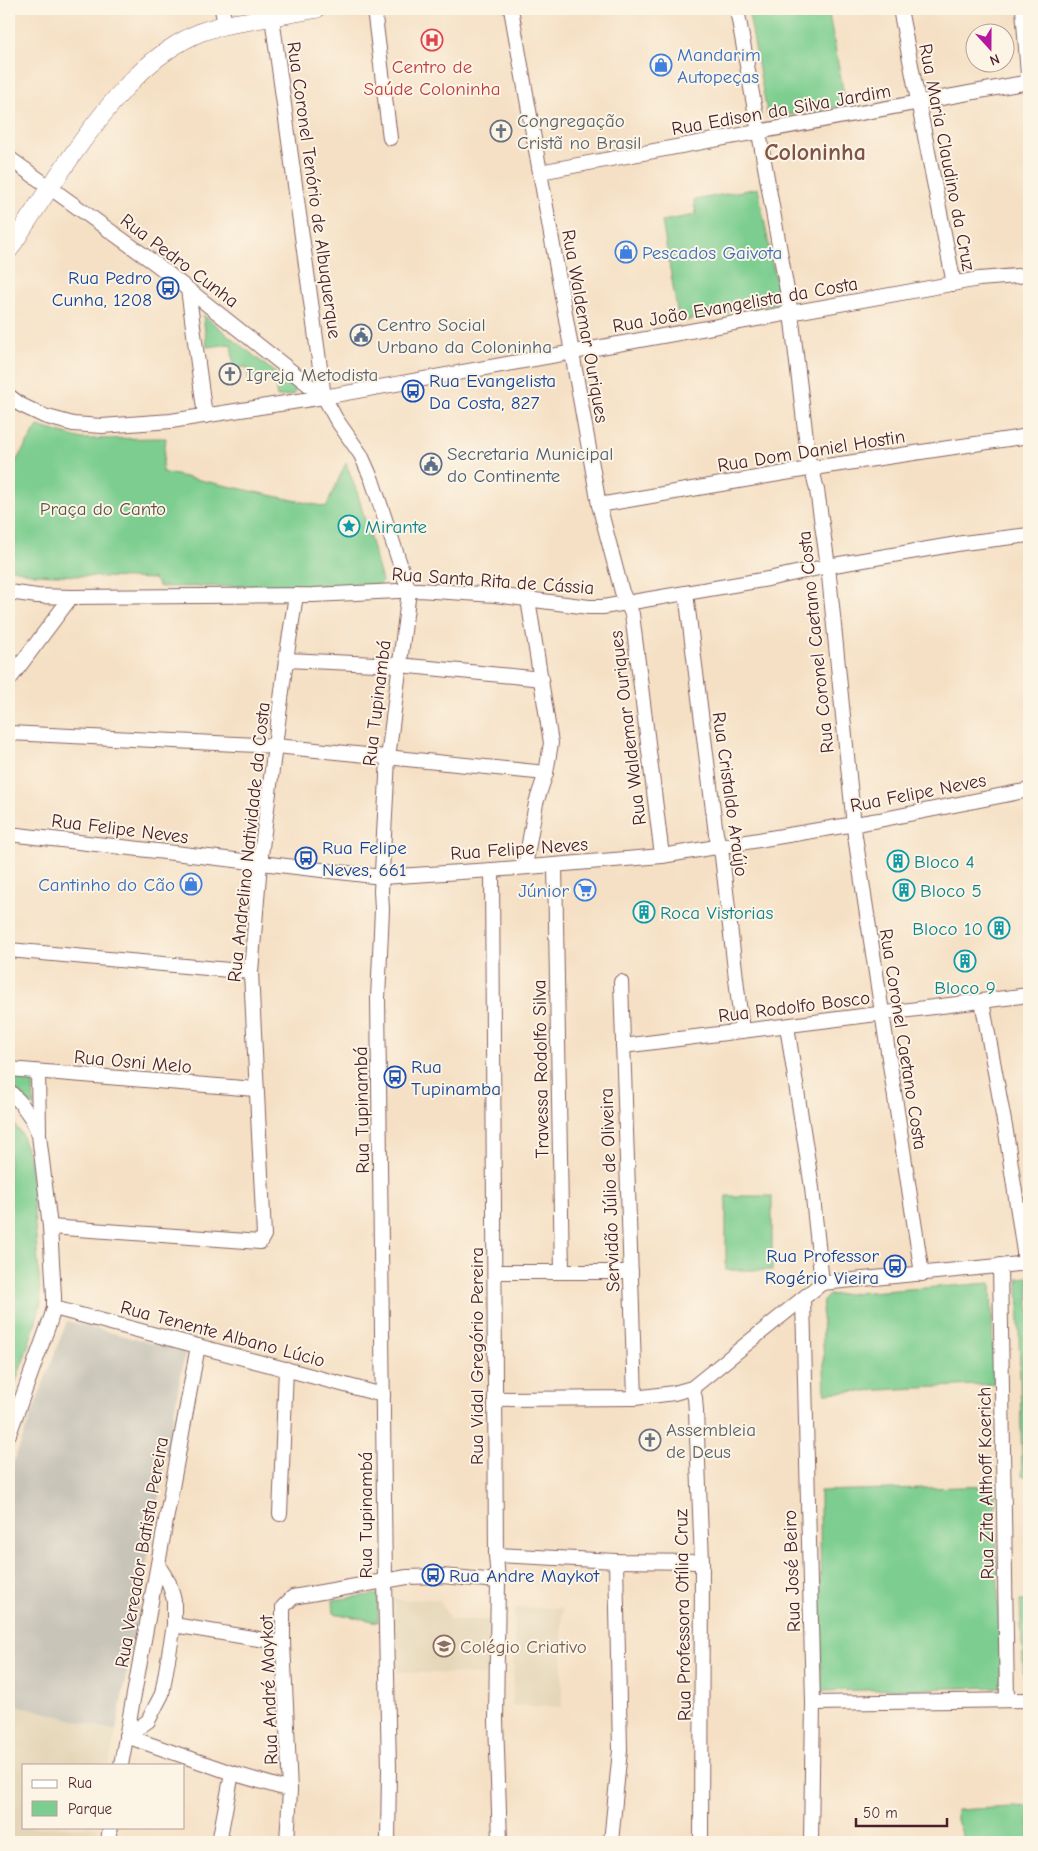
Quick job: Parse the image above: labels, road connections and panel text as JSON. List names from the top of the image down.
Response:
{
  "streets": {
    "street": [
      "Rua Edison da Silva Jardim",
      "Rua Maria Claudino da Cruz",
      "Rua Coronel Tenório de Albuquerque",
      "Rua Pedro Cunha",
      "Rua João Evangelista da Costa",
      "Rua Waldemar Ouriques",
      "Rua Dom Daniel Hostin",
      "Rua Santa Rita de Cássia",
      "Rua Coronel Caetano Costa",
      "Rua Tupinambá",
      "Rua Felipe Neves",
      "Rua Cristaldo Araújo",
      "Rua Andrelino Natividade da Costa",
      "Rua Rodolfo Bosco",
      "Rua Osni Melo",
      "Travessa Rodolfo Silva",
      "Servidão Júlio de Oliveira",
      "Rua Tenente Albano Lúcio",
      "Rua Vidal Gregório Pereira",
      "Rua Zita Althoff Koerich",
      "Rua Vereador Batista Pereira",
      "Rua José Beiro",
      "Rua Professora Otília Cruz",
      "Rua André Maykot"
    ]
  },
  "crossings": [
    ["Rua Edison da Silva Jardim", "Rua Maria Claudino da Cruz"],
    ["Rua Edison da Silva Jardim", "Rua Waldemar Ouriques"],
    ["Rua Edison da Silva Jardim", "Rua Coronel Caetano Costa"],
    ["Rua Maria Claudino da Cruz", "Rua João Evangelista da Costa"],
    ["Rua Coronel Tenório de Albuquerque", "Rua Pedro Cunha"],
    ["Rua Coronel Tenório de Albuquerque", "Rua João Evangelista da Costa"],
    ["Rua Coronel Tenório de Albuquerque", "Rua Tupinambá"],
    ["Rua Pedro Cunha", "Rua João Evangelista da Costa"],
    ["Rua Pedro Cunha", "Rua Tupinambá"],
    ["Rua João Evangelista da Costa", "Rua Waldemar Ouriques"],
    ["Rua João Evangelista da Costa", "Rua Coronel Caetano Costa"],
    ["Rua João Evangelista da Costa", "Rua Tupinambá"],
    ["Rua Waldemar Ouriques", "Rua Dom Daniel Hostin"],
    ["Rua Waldemar Ouriques", "Rua Santa Rita de Cássia"],
    ["Rua Waldemar Ouriques", "Rua Felipe Neves"],
    ["Rua Dom Daniel Hostin", "Rua Coronel Caetano Costa"],
    ["Rua Santa Rita de Cássia", "Rua Coronel Caetano Costa"],
    ["Rua Santa Rita de Cássia", "Rua Tupinambá"],
    ["Rua Santa Rita de Cássia", "Rua Cristaldo Araújo"],
    ["Rua Santa Rita de Cássia", "Rua Andrelino Natividade da Costa"],
    ["Rua Coronel Caetano Costa", "Rua Felipe Neves"],
    ["Rua Coronel Caetano Costa", "Rua Rodolfo Bosco"],
    ["Rua Tupinambá", "Rua Felipe Neves"],
    ["Rua Tupinambá", "Rua Tenente Albano Lúcio"],
    ["Rua Tupinambá", "Rua André Maykot"],
    ["Rua Felipe Neves", "Rua Cristaldo Araújo"],
    ["Rua Felipe Neves", "Rua Andrelino Natividade da Costa"],
    ["Rua Felipe Neves", "Travessa Rodolfo Silva"],
    ["Rua Felipe Neves", "Rua Vidal Gregório Pereira"],
    ["Rua Cristaldo Araújo", "Rua Rodolfo Bosco"],
    ["Rua Andrelino Natividade da Costa", "Rua Osni Melo"],
    ["Rua Rodolfo Bosco", "Servidão Júlio de Oliveira"],
    ["Rua Tenente Albano Lúcio", "Rua Vereador Batista Pereira"],
    ["Rua Vidal Gregório Pereira", "Rua André Maykot"]
  ],
  "districts": ["Coloninha"],
  "parks": ["Praça do Canto"],
  "places": {
    "hospital": ["Centro de Saúde Coloninha"],
    "shop": ["Mandarim Autopeças", "Pescados Gaivota", "Cantinho do Cão"],
    "church": ["Congregação Cristã no Brasil", "Igreja Metodista", "Assembleia de Deus"],
    "bus stop": [
      "Rua Pedro Cunha, 1208",
      "Rua Evangelista Da Costa, 827",
      "Rua Felipe Neves, 661",
      "Rua Tupinamba",
      "Rua Professor Rogério Vieira",
      "Rua Andre Maykot"
    ],
    "public building": ["Centro Social Urbano da Coloninha", "Secretaria Municipal do Continente"],
    "place": ["Mirante"],
    "building": [
      "Bloco 4",
      "Bloco 5",
      "Roca Vistorias",
      "Bloco 10",
      "Bloco 9"
    ],
    "supermarket": ["Júnior"],
    "school or university": ["Colégio Criativo"]
  },
  "legend": ["Rua", "Parque"],
  "scale_bar": "50 m",
  "north": "bottom"
}
